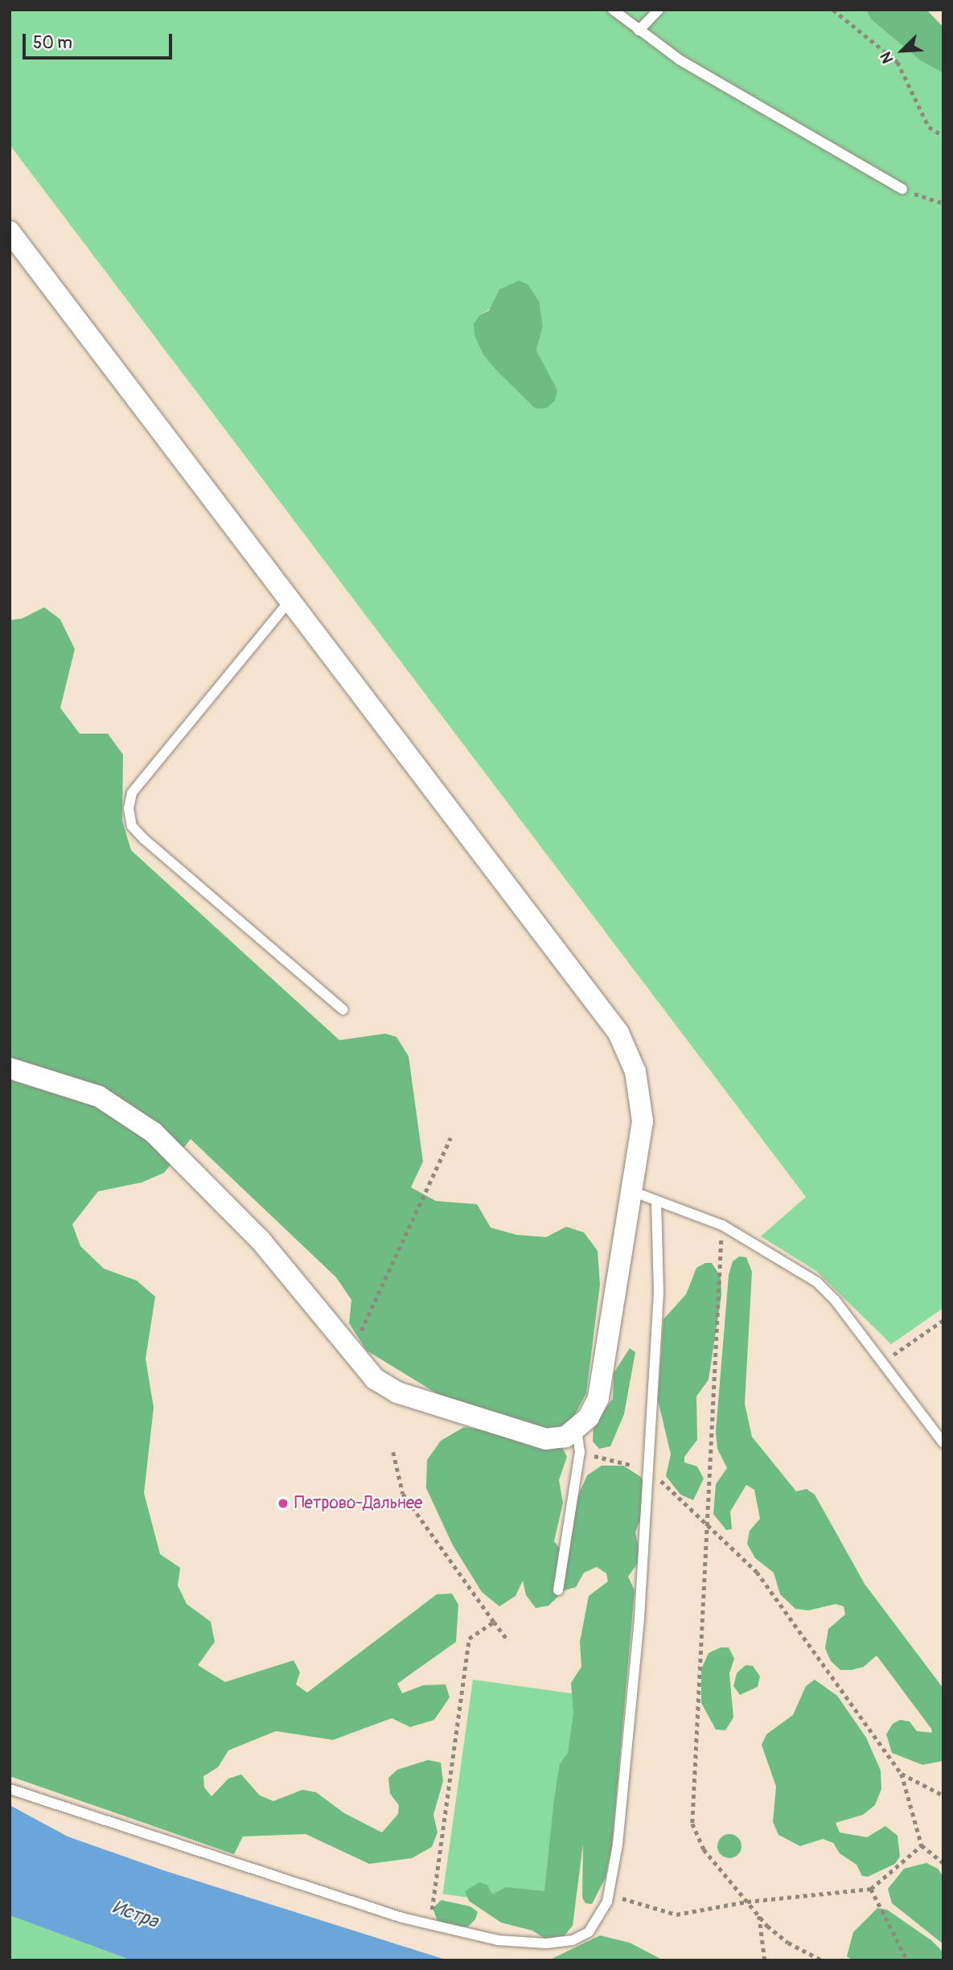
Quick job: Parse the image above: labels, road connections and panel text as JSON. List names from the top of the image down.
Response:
{
  "water": ["Истра"],
  "places": ["Петрово-Дальнее"],
  "scale_bar": "50 m",
  "north": "bottom left"
}
